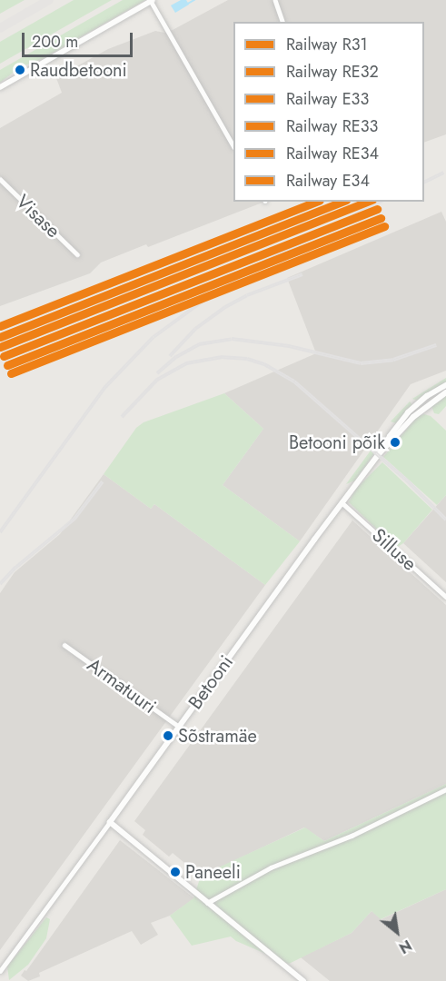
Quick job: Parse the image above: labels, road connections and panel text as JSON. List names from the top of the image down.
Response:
{
  "streets": {
    "street": [
      "Visase",
      "Silluse",
      "Betooni",
      "Armatuuri"
    ]
  },
  "crossings": [
    ["Silluse", "Betooni"],
    ["Betooni", "Armatuuri"]
  ],
  "places": [
    "Raudbetooni",
    "Betooni põik",
    "Sõstramäe",
    "Paneeli"
  ],
  "lines": [
    "rail line R31",
    "rail line E33",
    "rail line RE34",
    "rail line RE32",
    "rail line RE33",
    "rail line E34"
  ],
  "legend": [
    "Railway R31",
    "Railway RE32",
    "Railway E33",
    "Railway RE33",
    "Railway RE34",
    "Railway E34"
  ],
  "scale_bar": "200 m",
  "north": "bottom right"
}
